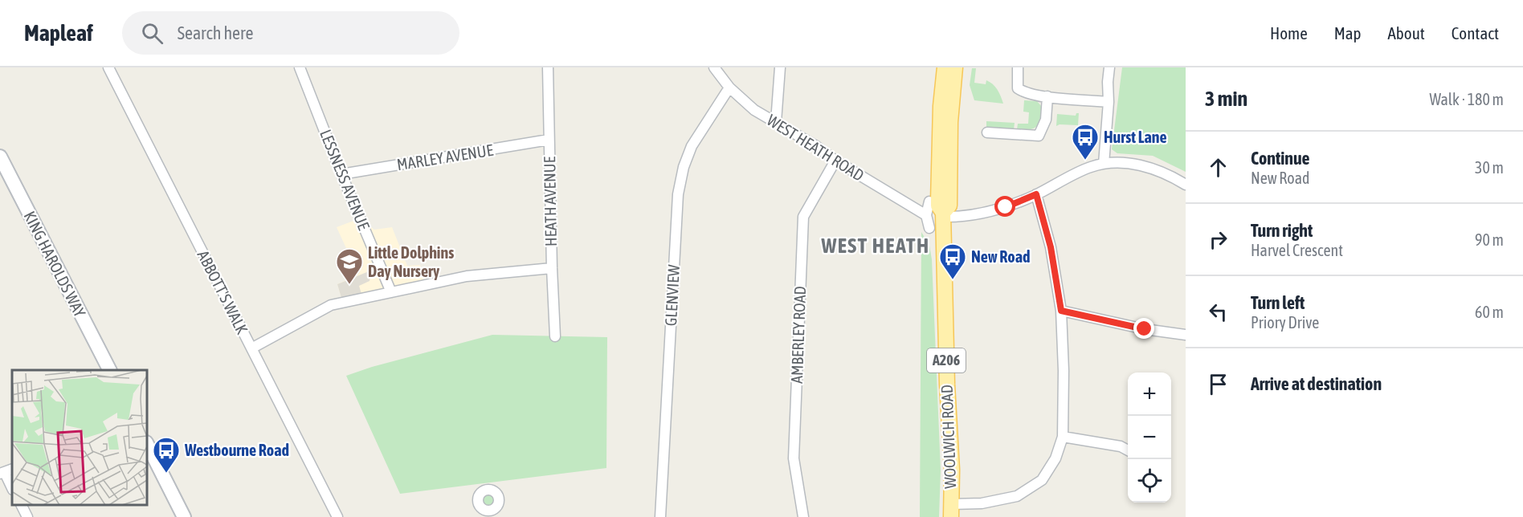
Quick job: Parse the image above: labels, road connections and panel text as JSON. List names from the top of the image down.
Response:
{
  "streets": {
    "main road": ["A206", "WOOLWICH ROAD"],
    "street": [
      "WEST HEATH ROAD",
      "MARLEY AVENUE",
      "LESSNESS AVENUE",
      "HEATH AVENUE",
      "KING HAROLDS WAY",
      "ABBOTT'S WALK",
      "GLENVIEW",
      "AMBERLEY ROAD"
    ]
  },
  "crossings": [
    ["WEST HEATH ROAD", "GLENVIEW"],
    ["WEST HEATH ROAD", "AMBERLEY ROAD"],
    ["MARLEY AVENUE", "LESSNESS AVENUE"],
    ["MARLEY AVENUE", "HEATH AVENUE"]
  ],
  "districts": ["WEST HEATH"],
  "places": {
    "bus stop": ["Hurst Lane", "New Road", "Westbourne Road"],
    "school or university": ["Little Dolphins Day Nursery"]
  },
  "page": {
    "header": "Mapleaf",
    "search": "Search here",
    "nav": [
      "Home",
      "Map",
      "About",
      "Contact"
    ],
    "heading": ["3 min", "Walk · 180 m"],
    "list": [
      ["Continue", "New Road", "30 m"],
      ["Turn right", "Harvel Crescent", "90 m"],
      ["Turn left", "Priory Drive", "60 m"],
      "Arrive at destination"
    ],
    "map_buttons": ["+", "−"]
  }
}
